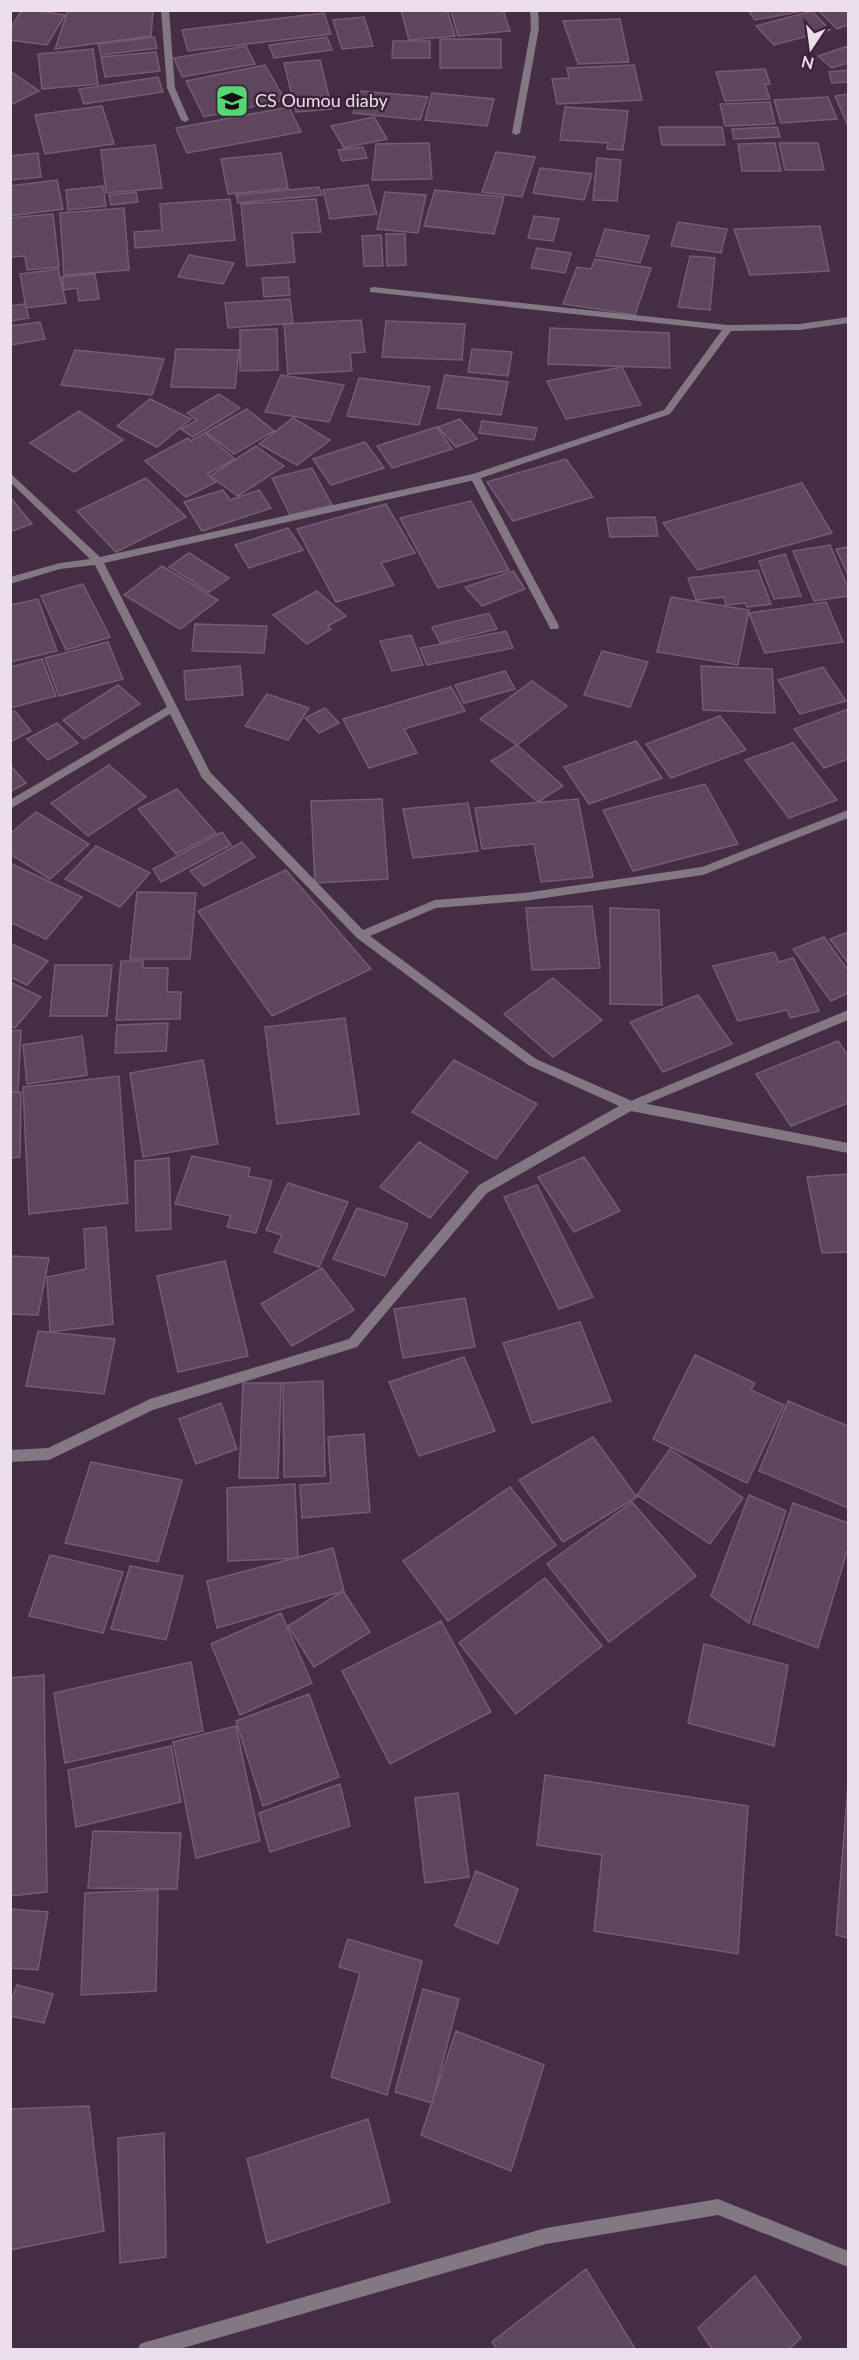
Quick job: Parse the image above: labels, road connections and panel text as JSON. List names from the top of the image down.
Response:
{
  "places": {
    "school or university": ["CS Oumou diaby"]
  },
  "north": "bottom"
}
